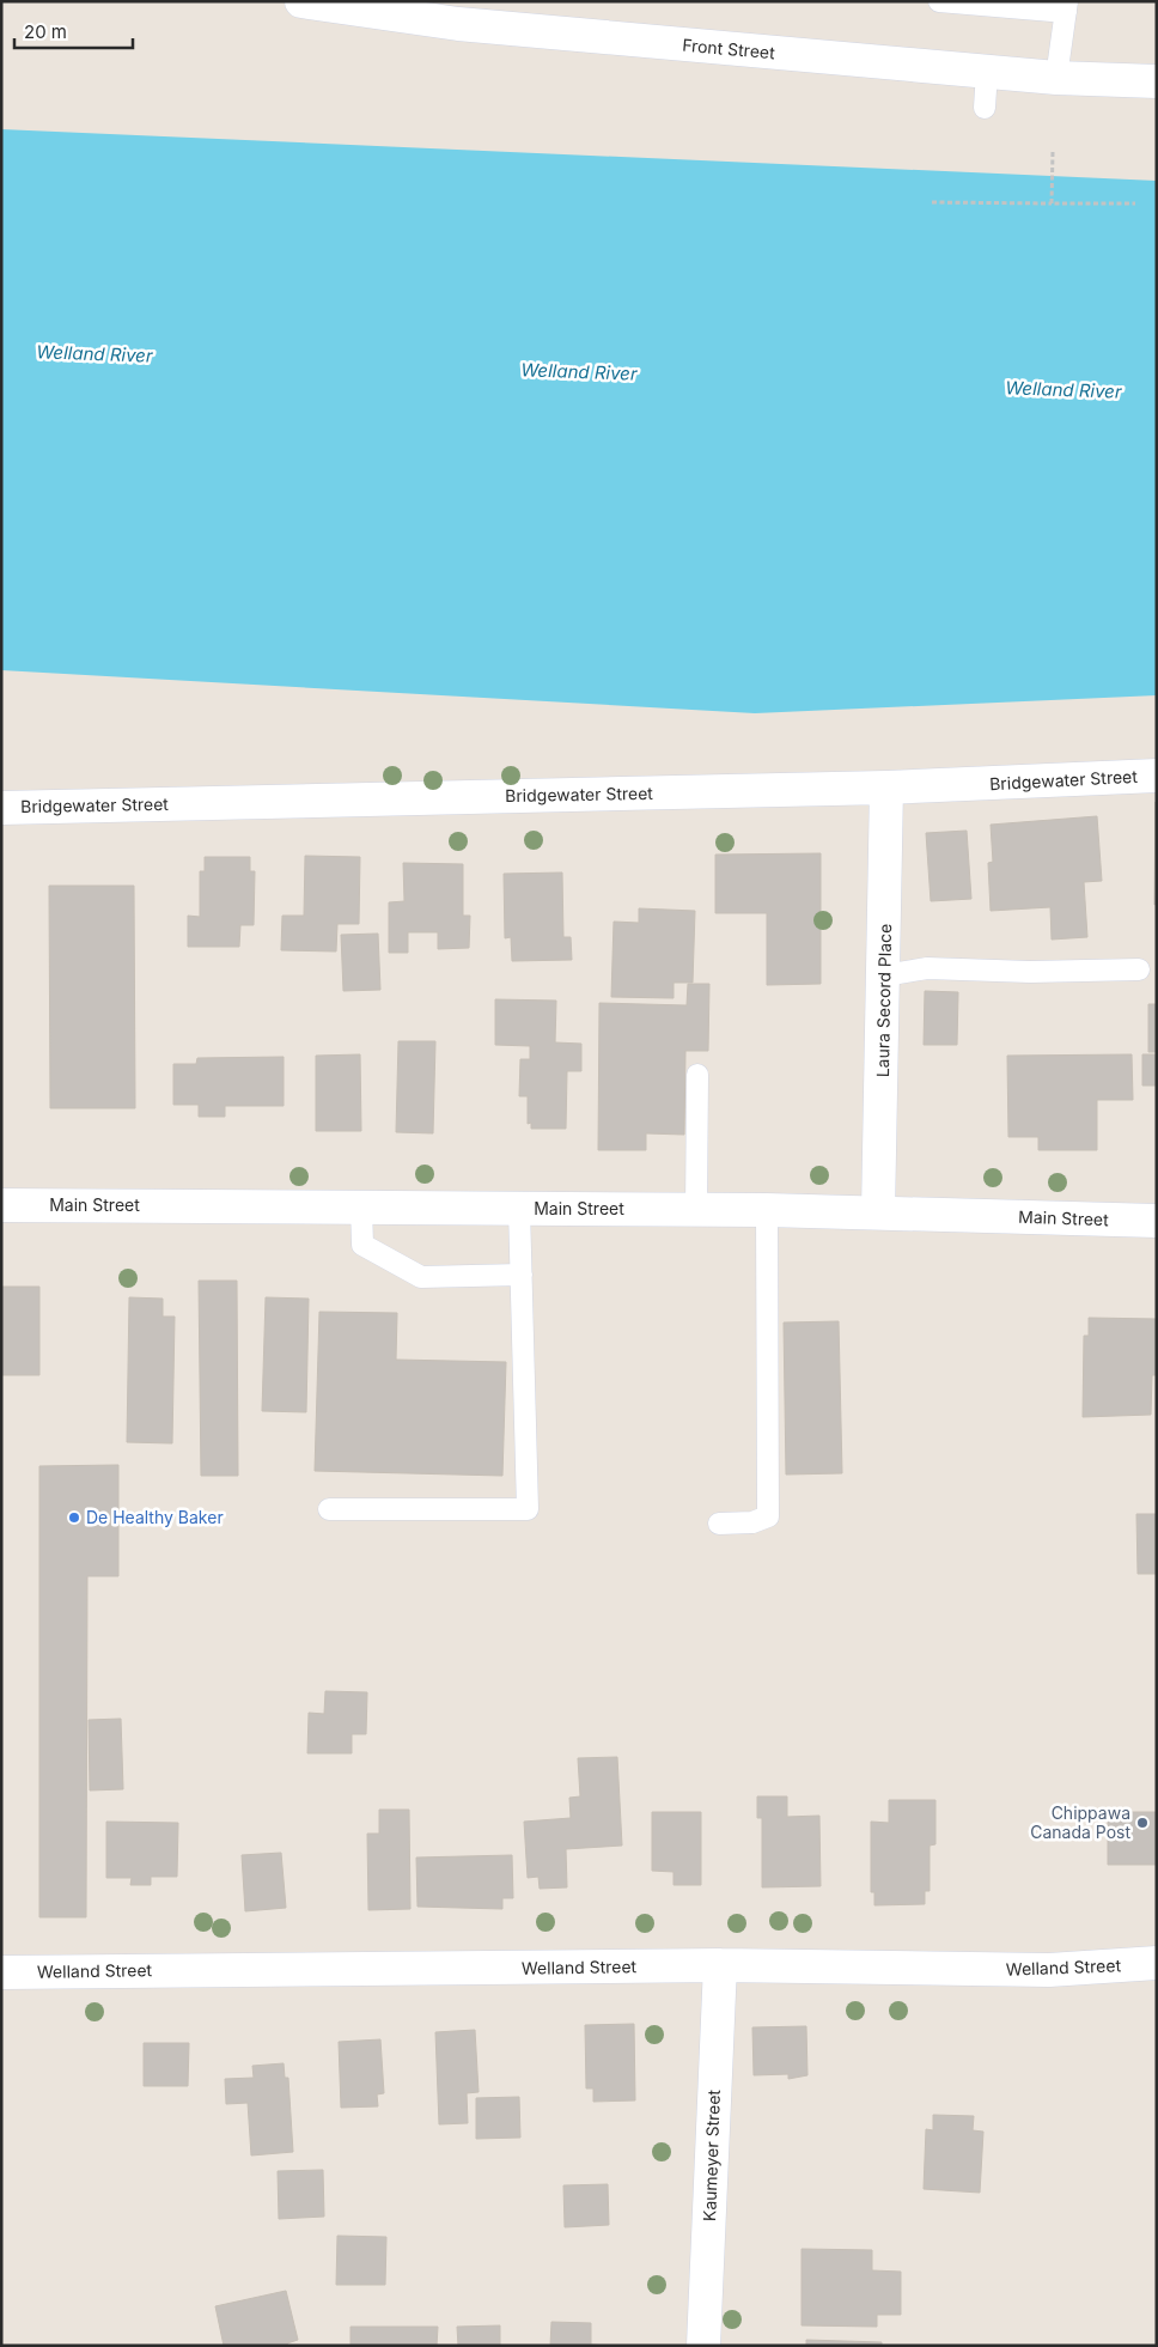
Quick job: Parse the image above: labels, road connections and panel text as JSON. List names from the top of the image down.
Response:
{
  "streets": {
    "street": [
      "Front Street",
      "Bridgewater Street",
      "Laura Secord Place",
      "Main Street",
      "Welland Street",
      "Kaumeyer Street"
    ]
  },
  "crossings": [
    ["Bridgewater Street", "Laura Secord Place"],
    ["Laura Secord Place", "Main Street"],
    ["Welland Street", "Kaumeyer Street"]
  ],
  "water": ["Welland River"],
  "places": ["De Healthy Baker", "Chippawa Canada Post"],
  "scale_bar": "20 m"
}
